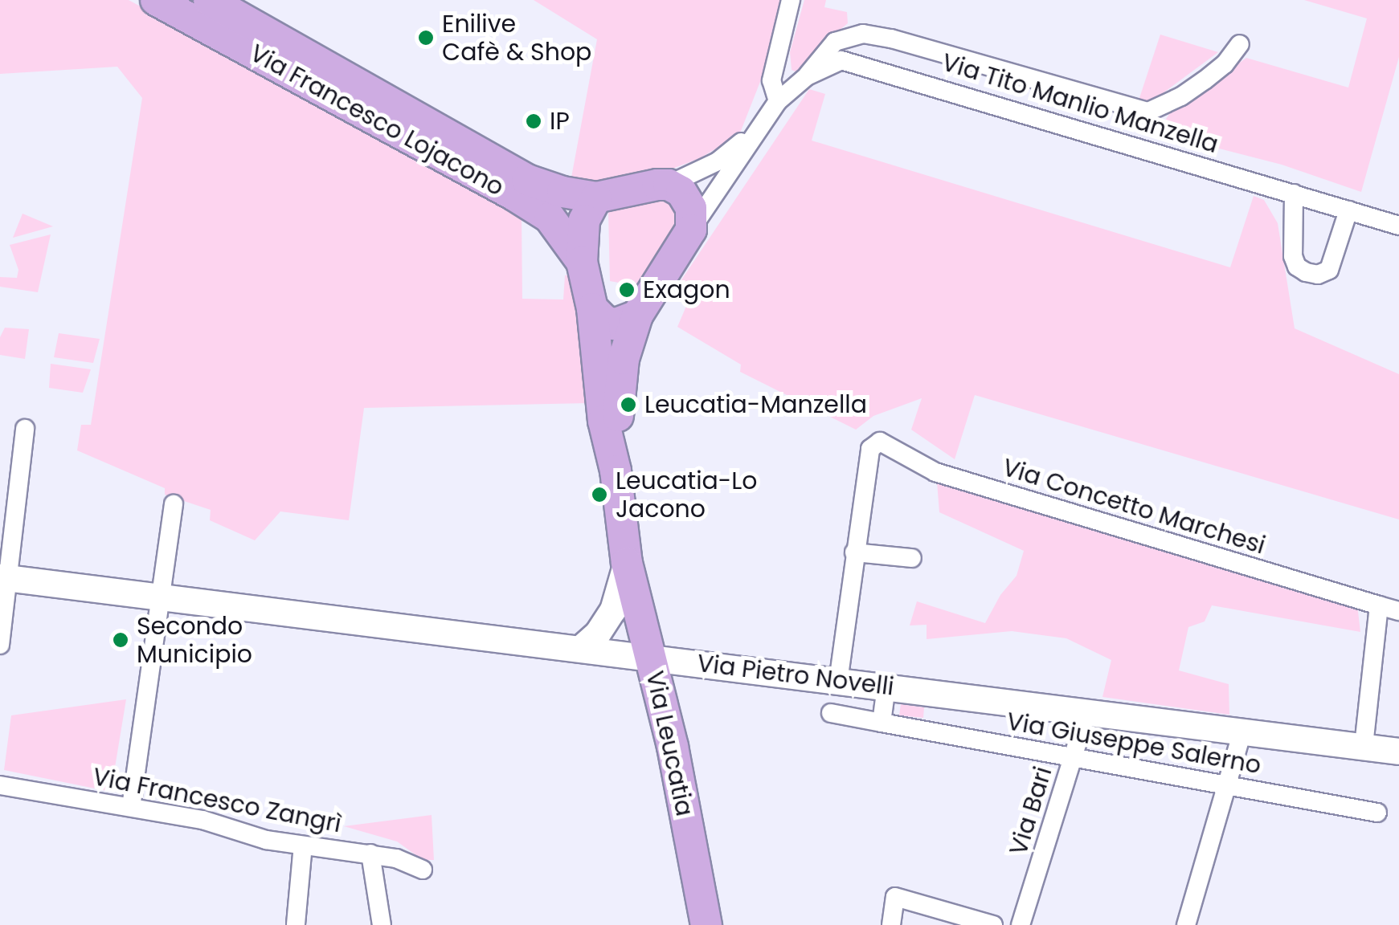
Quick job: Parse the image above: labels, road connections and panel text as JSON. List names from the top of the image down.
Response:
{
  "streets": {
    "main road": ["Via Francesco Lojacono", "Via Pietro Novelli", "Via Leucatia"],
    "street": [
      "Via Tito Manlio Manzella",
      "Via Concetto Marchesi",
      "Via Giuseppe Salerno",
      "Via Francesco Zangrì",
      "Via Bari"
    ]
  },
  "crossings": [
    ["Via Francesco Lojacono", "Via Leucatia"],
    ["Via Pietro Novelli", "Via Leucatia"],
    ["Via Pietro Novelli", "Via Bari"],
    ["Via Giuseppe Salerno", "Via Bari"]
  ],
  "places": [
    "Enilive Cafè & Shop",
    "IP",
    "Exagon",
    "Leucatia-Manzella",
    "Leucatia-Lo Jacono",
    "Secondo Municipio"
  ]
}
